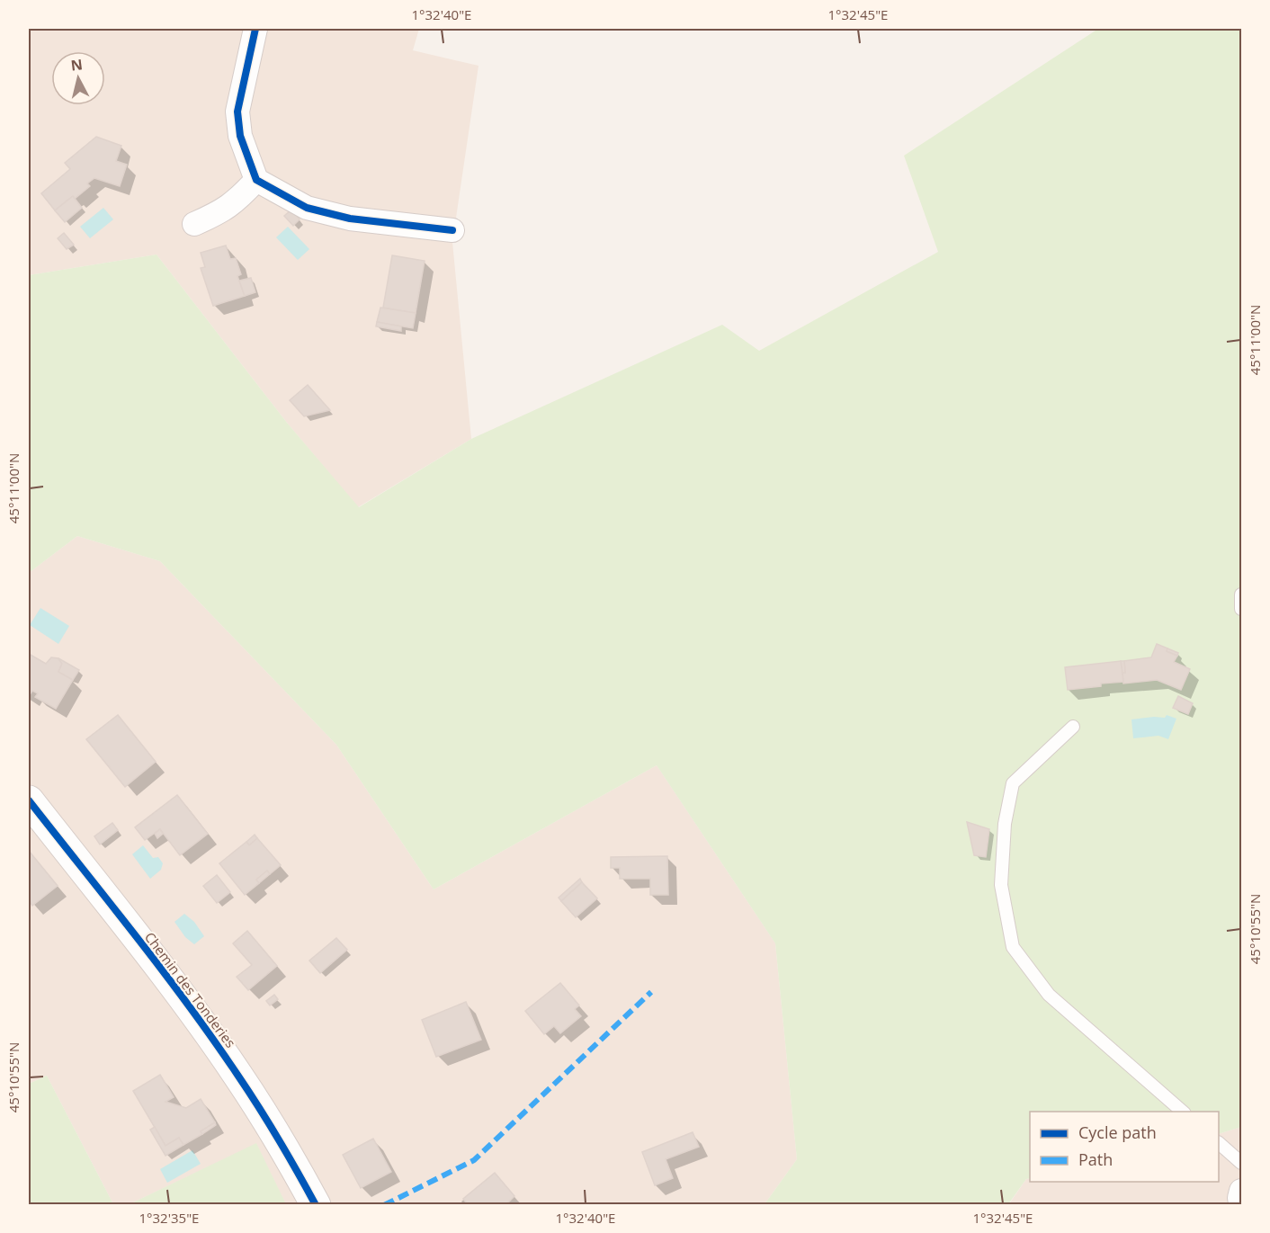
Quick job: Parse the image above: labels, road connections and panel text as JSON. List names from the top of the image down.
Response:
{
  "streets": {
    "street": ["Chemin des Tonderies"]
  },
  "legend": ["Cycle path", "Path"],
  "north": "top",
  "coordinates": [
    "1°32'40\"E",
    "1°32'45\"E",
    "45°11'00\"N",
    "45°10'55\"N",
    "1°32'35\"E"
  ]
}
